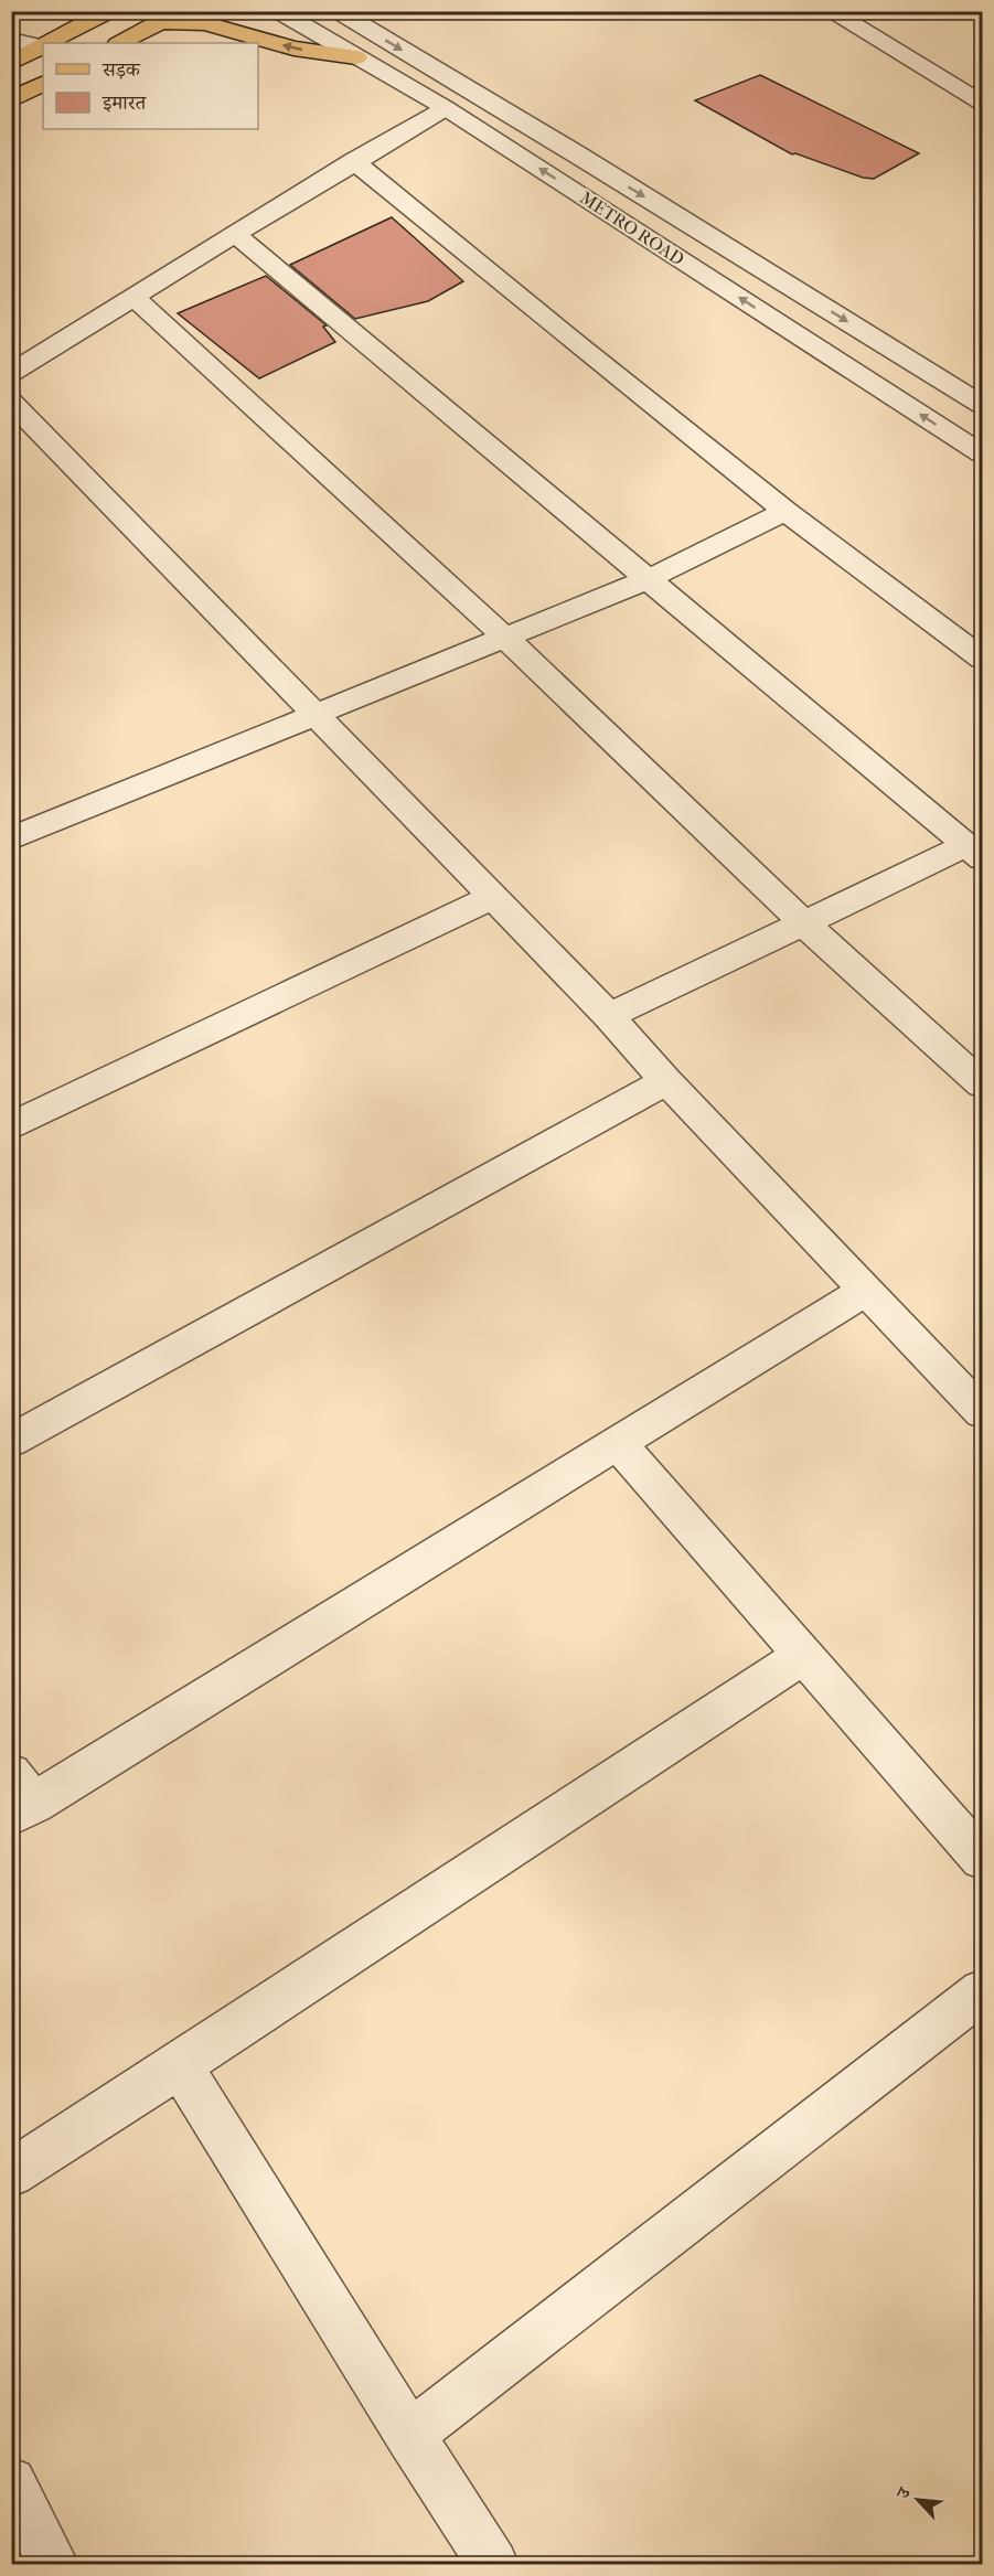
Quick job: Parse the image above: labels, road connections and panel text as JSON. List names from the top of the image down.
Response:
{
  "streets": {
    "street": ["METRO ROAD"]
  },
  "legend": ["सड़क", "इमारत"],
  "north": "top left"
}
